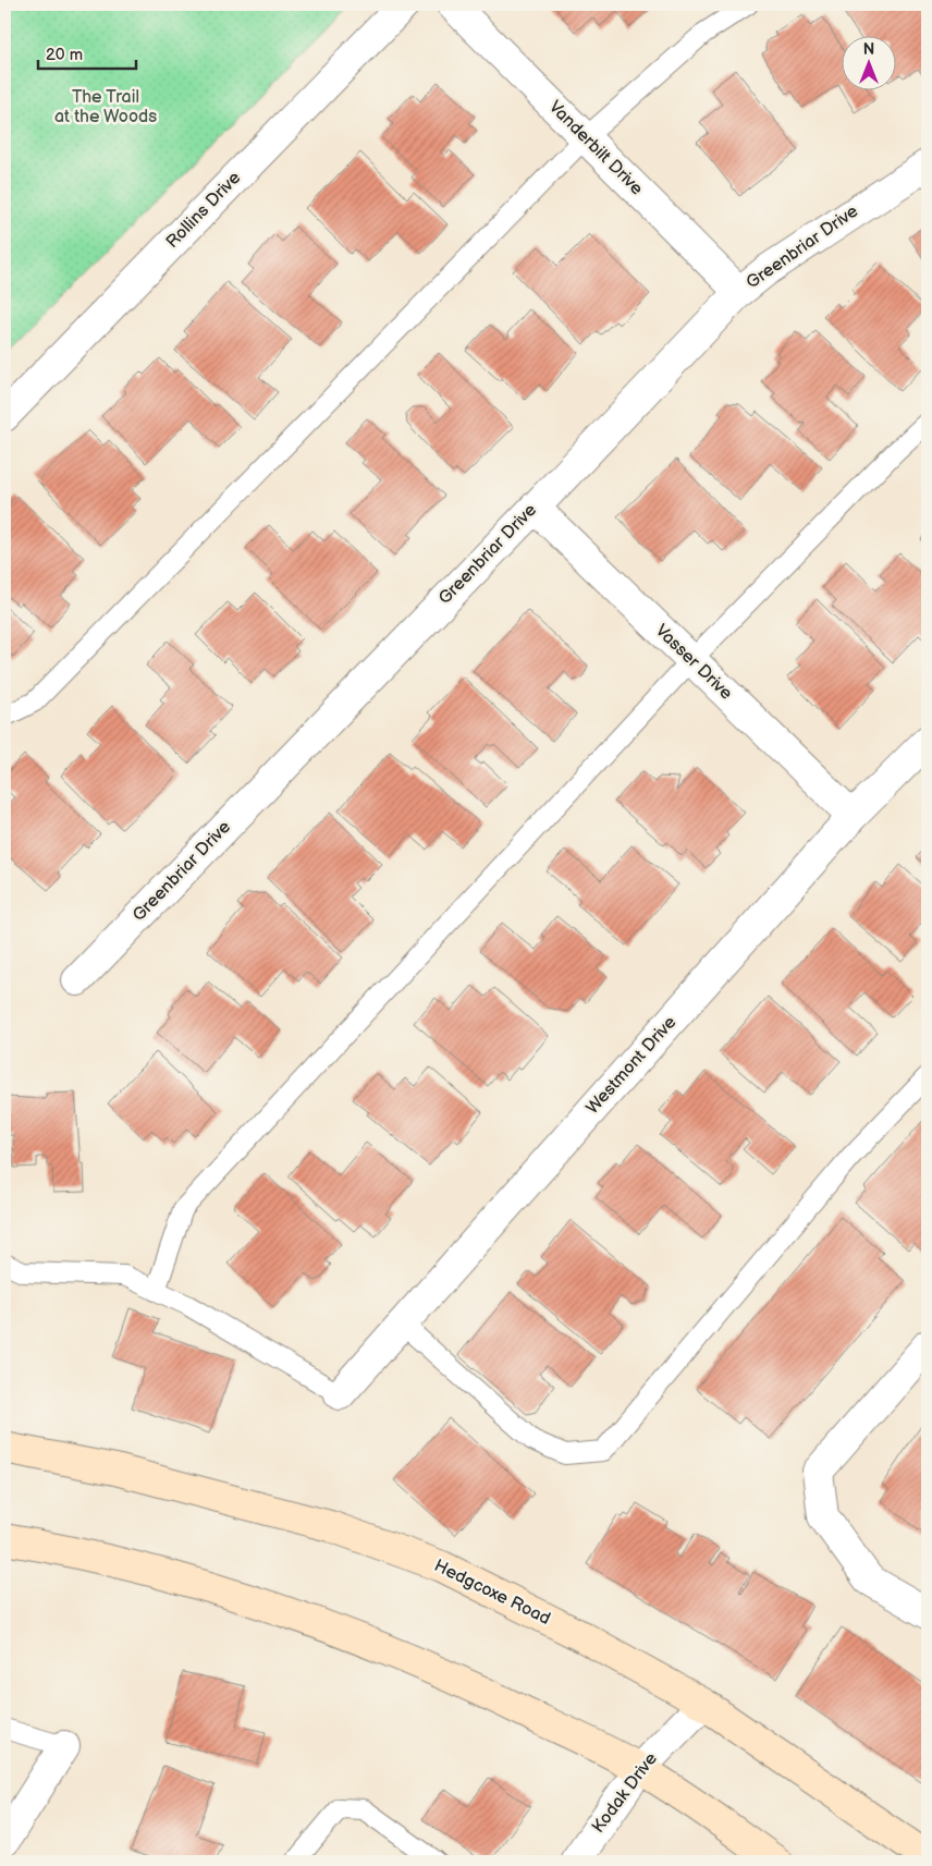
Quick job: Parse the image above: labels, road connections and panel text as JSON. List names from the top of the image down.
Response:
{
  "streets": {
    "main road": ["Hedgcoxe Road"],
    "street": [
      "Vanderbilt Drive",
      "Rollins Drive",
      "Greenbriar Drive",
      "Vasser Drive",
      "Westmont Drive",
      "Kodak Drive"
    ]
  },
  "crossings": [
    ["Vanderbilt Drive", "Greenbriar Drive"],
    ["Greenbriar Drive", "Vasser Drive"],
    ["Vasser Drive", "Westmont Drive"],
    ["Hedgcoxe Road", "Kodak Drive"]
  ],
  "parks": ["The Trail at the Woods"],
  "scale_bar": "20 m",
  "north": "top"
}
